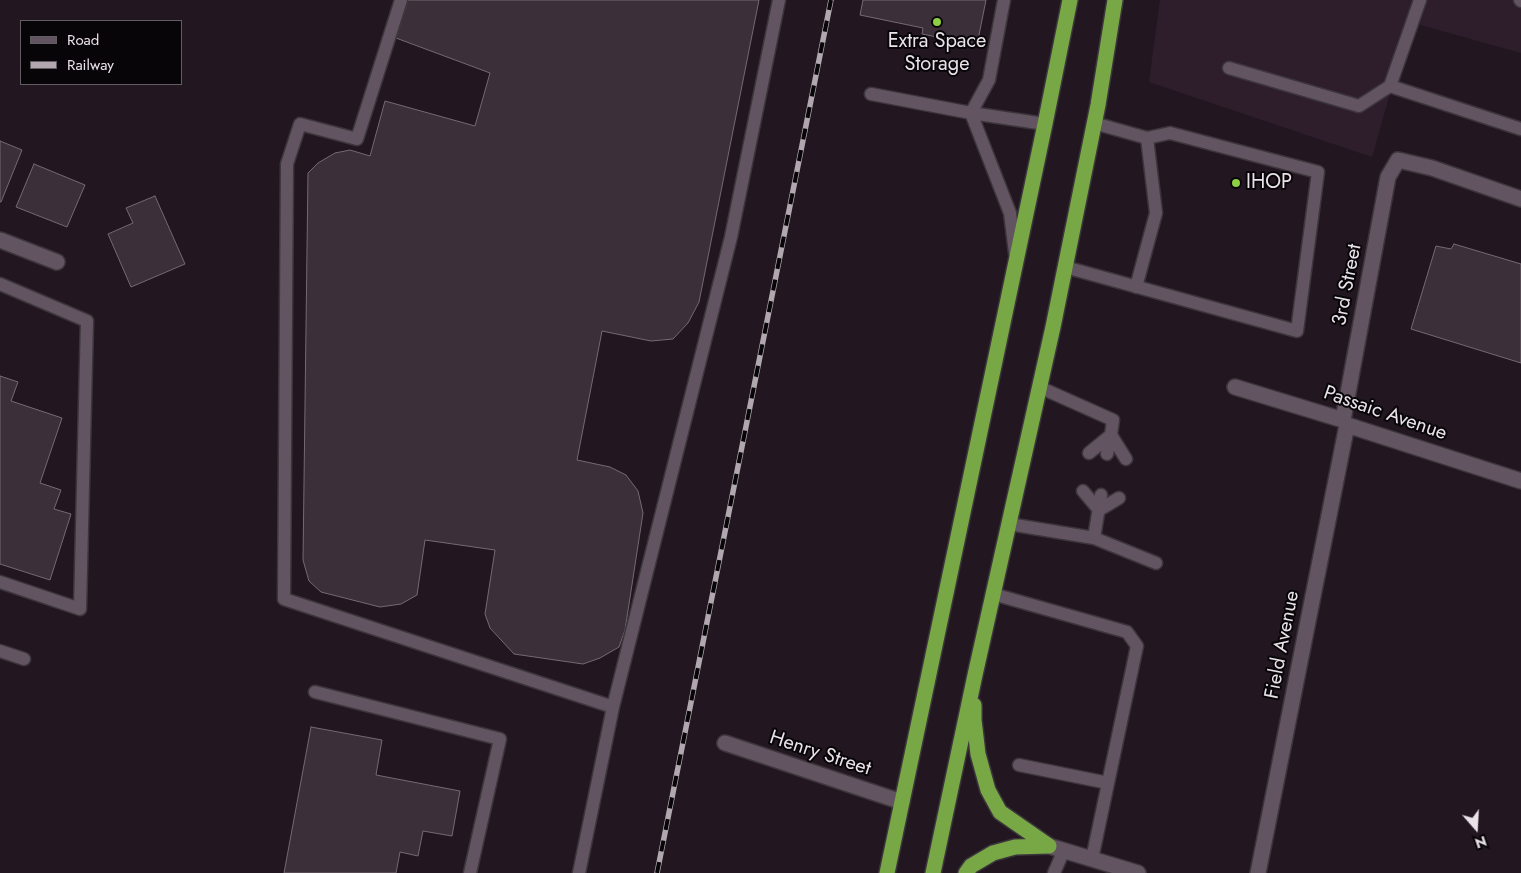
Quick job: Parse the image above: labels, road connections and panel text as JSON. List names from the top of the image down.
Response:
{
  "streets": {
    "street": [
      "3rd Street",
      "Passaic Avenue",
      "Field Avenue",
      "Henry Street"
    ]
  },
  "crossings": [
    ["3rd Street", "Passaic Avenue"],
    ["3rd Street", "Field Avenue"],
    ["Passaic Avenue", "Field Avenue"]
  ],
  "places": ["Extra Space Storage", "IHOP"],
  "legend": ["Road", "Railway"],
  "north": "bottom"
}
